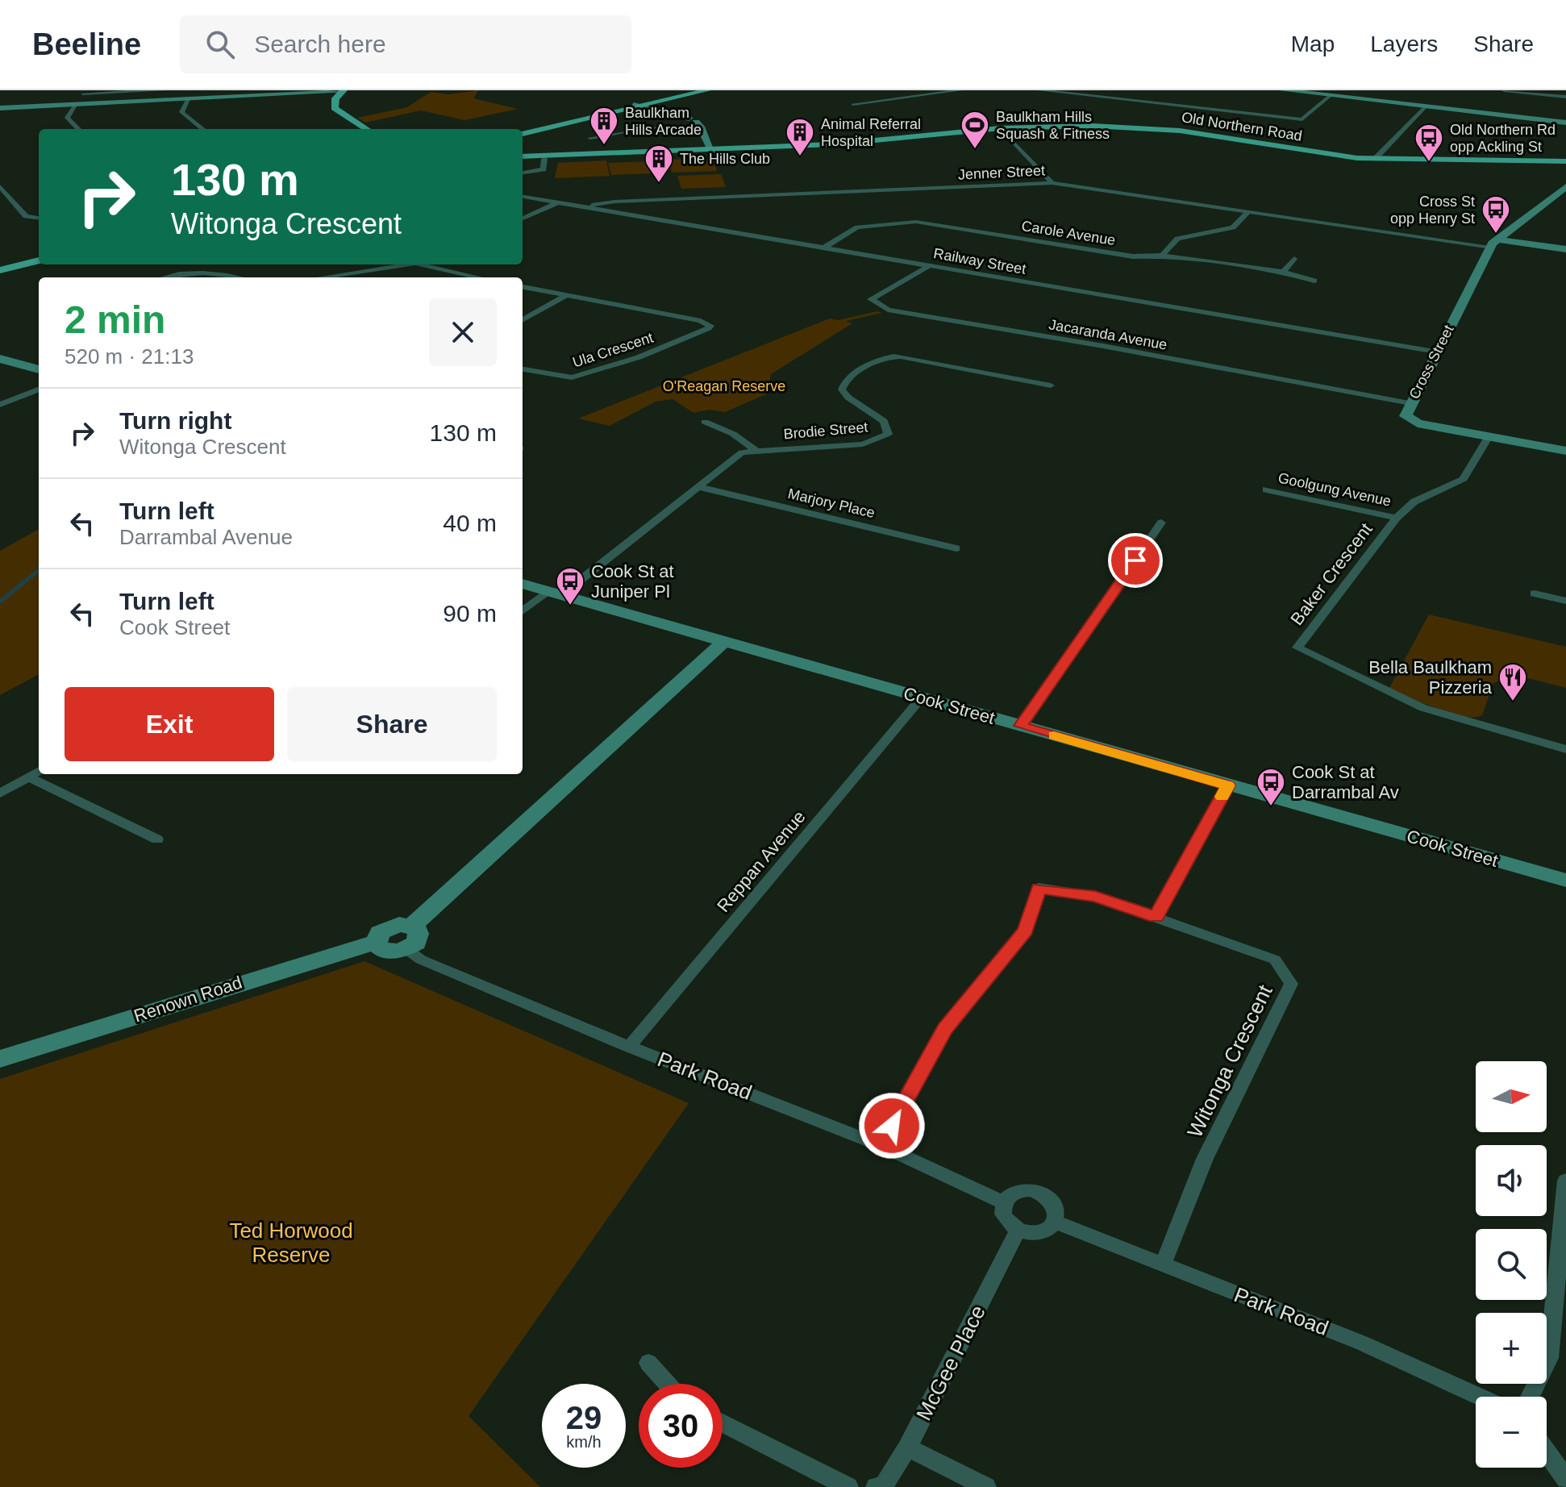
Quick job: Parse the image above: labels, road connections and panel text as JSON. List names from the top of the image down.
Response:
{
  "streets": {
    "main road": ["Old Northern Road"],
    "street": [
      "Jenner Street",
      "Carole Avenue",
      "Railway Street",
      "Jacaranda Avenue",
      "Ula Crescent",
      "Cross Street",
      "Brodie Street",
      "Goolgung Avenue",
      "Marjory Place",
      "Baker Crescent",
      "Cook Street",
      "Reppan Avenue",
      "Renown Road",
      "Witonga Crescent",
      "Park Road",
      "McGee Place"
    ]
  },
  "crossings": [
    ["Jenner Street", "Railway Street"],
    ["Jenner Street", "Cross Street"],
    ["Carole Avenue", "Railway Street"],
    ["Railway Street", "Jacaranda Avenue"],
    ["Railway Street", "Cross Street"],
    ["Jacaranda Avenue", "Cross Street"],
    ["Cross Street", "Baker Crescent"],
    ["Brodie Street", "Marjory Place"],
    ["Brodie Street", "Cook Street"],
    ["Goolgung Avenue", "Baker Crescent"],
    ["Cook Street", "Reppan Avenue"],
    ["Reppan Avenue", "Park Road"],
    ["Renown Road", "Park Road"],
    ["Witonga Crescent", "Park Road"],
    ["Park Road", "McGee Place"]
  ],
  "parks": ["O'Reagan Reserve", "Ted Horwood Reserve"],
  "places": {
    "building": ["Baulkham Hills Arcade", "Animal Referral Hospital", "The Hills Club"],
    "sports": ["Baulkham Hills Squash & Fitness"],
    "bus stop": [
      "Old Northern Rd opp Ackling St",
      "Cross St opp Henry St",
      "Cook St at Juniper Pl",
      "Cook St at Darrambal Av"
    ],
    "restaurant": ["Bella Baulkham Pizzeria"]
  },
  "north": "right",
  "page": {
    "header": "Beeline",
    "search": "Search here",
    "nav": ["Map", "Layers", "Share"],
    "turn": ["130 m", "Witonga Crescent"],
    "heading": ["2 min", "520 m · 21:13"],
    "list": [
      {
        "name": "Turn right",
        "note": "Witonga Crescent",
        "value": "130 m"
      },
      {
        "name": "Turn left",
        "note": "Darrambal Avenue",
        "value": "40 m"
      },
      {
        "name": "Turn left",
        "note": "Cook Street",
        "value": "90 m"
      }
    ],
    "buttons": ["Exit", "Share"],
    "map_buttons": ["+", "−"],
    "speed": "29 km/h",
    "limit": "30"
  }
}
